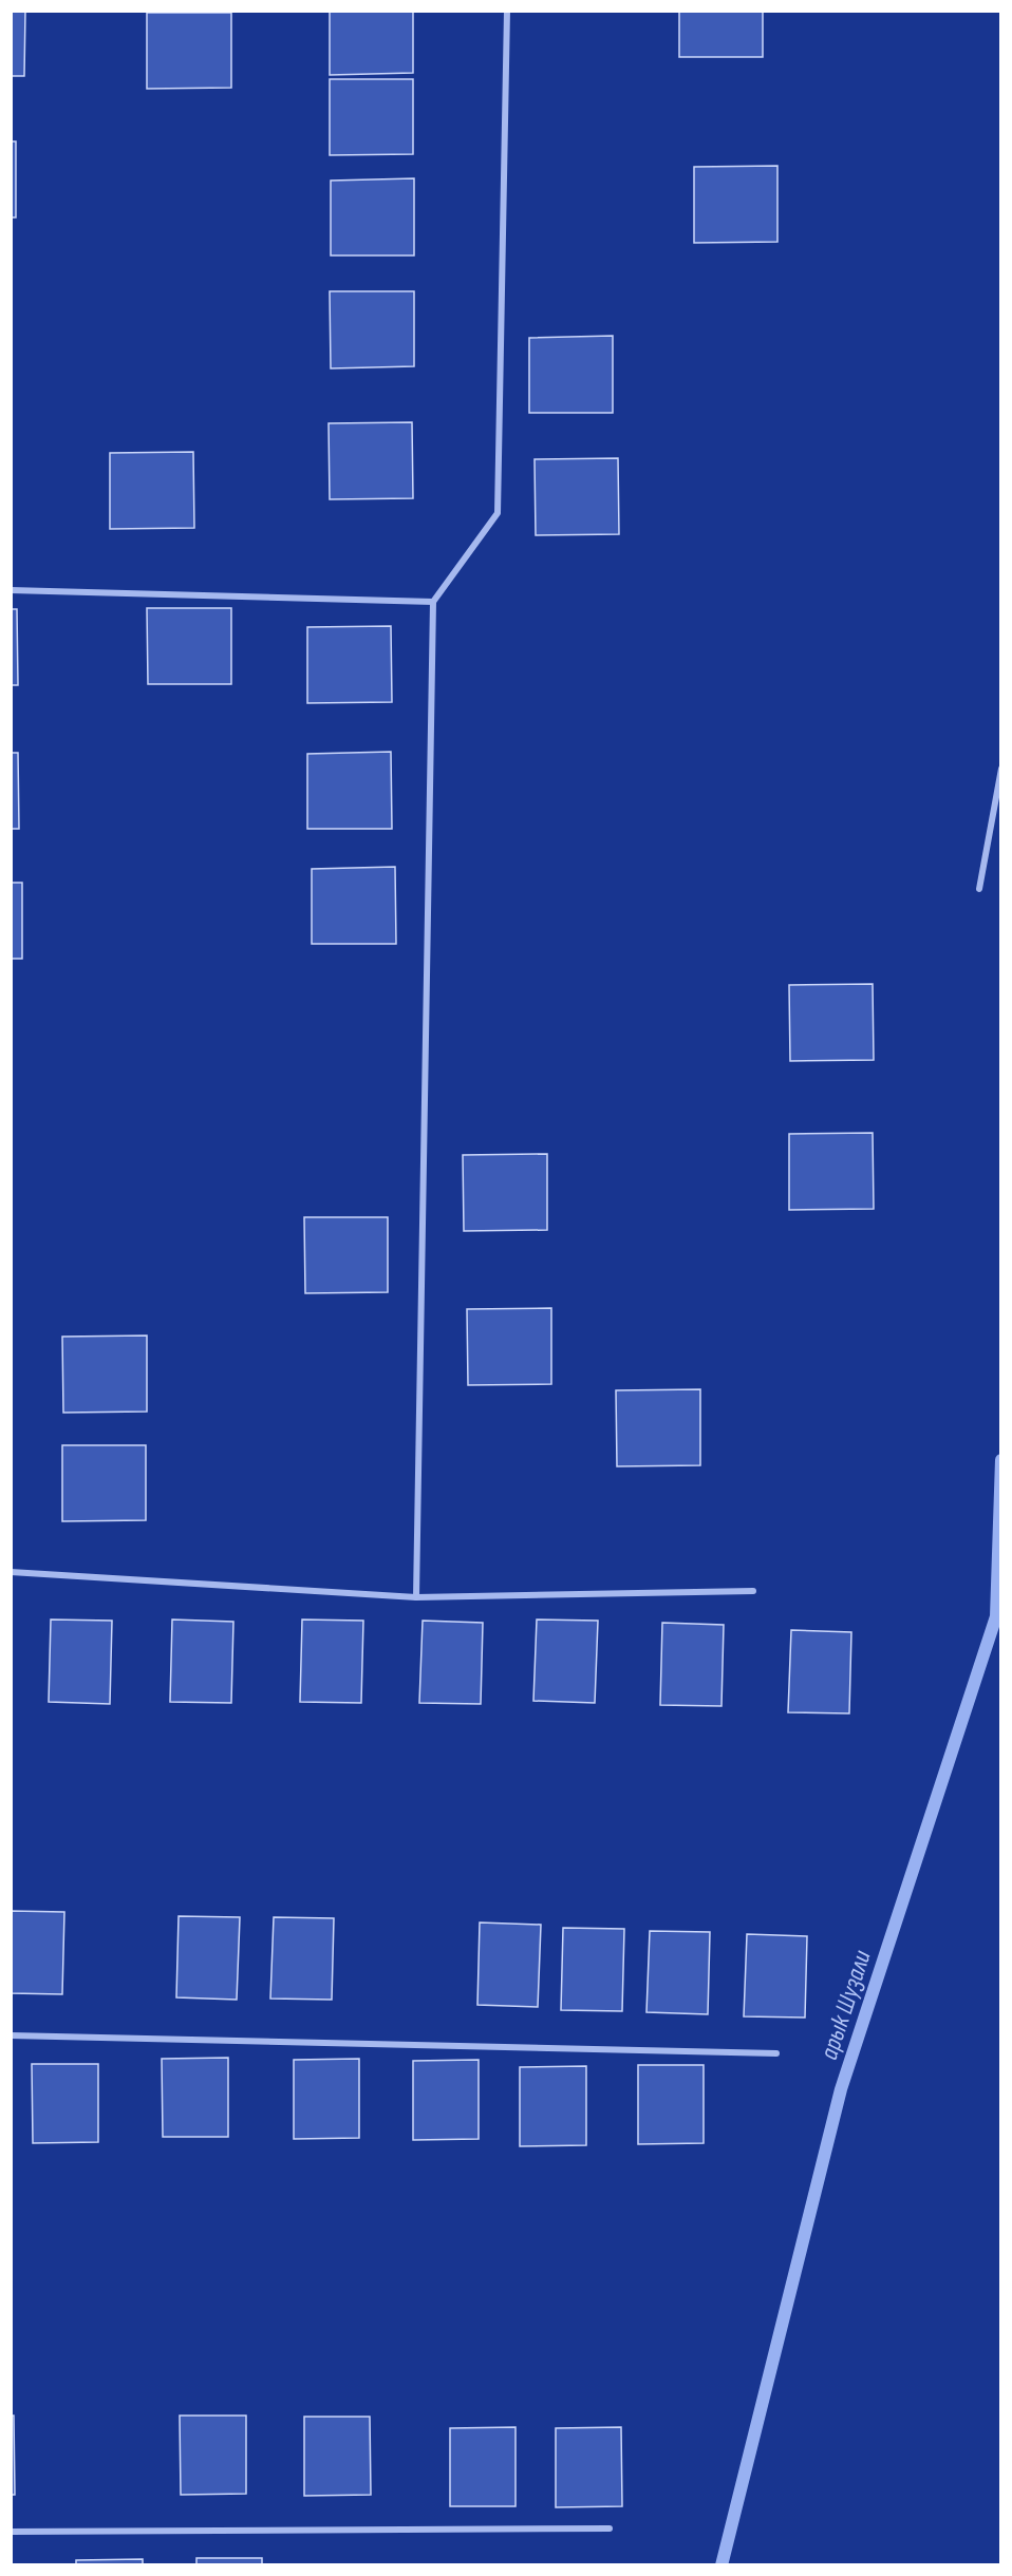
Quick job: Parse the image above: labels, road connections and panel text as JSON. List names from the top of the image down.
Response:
{
  "water": ["арык Шузали"]
}
